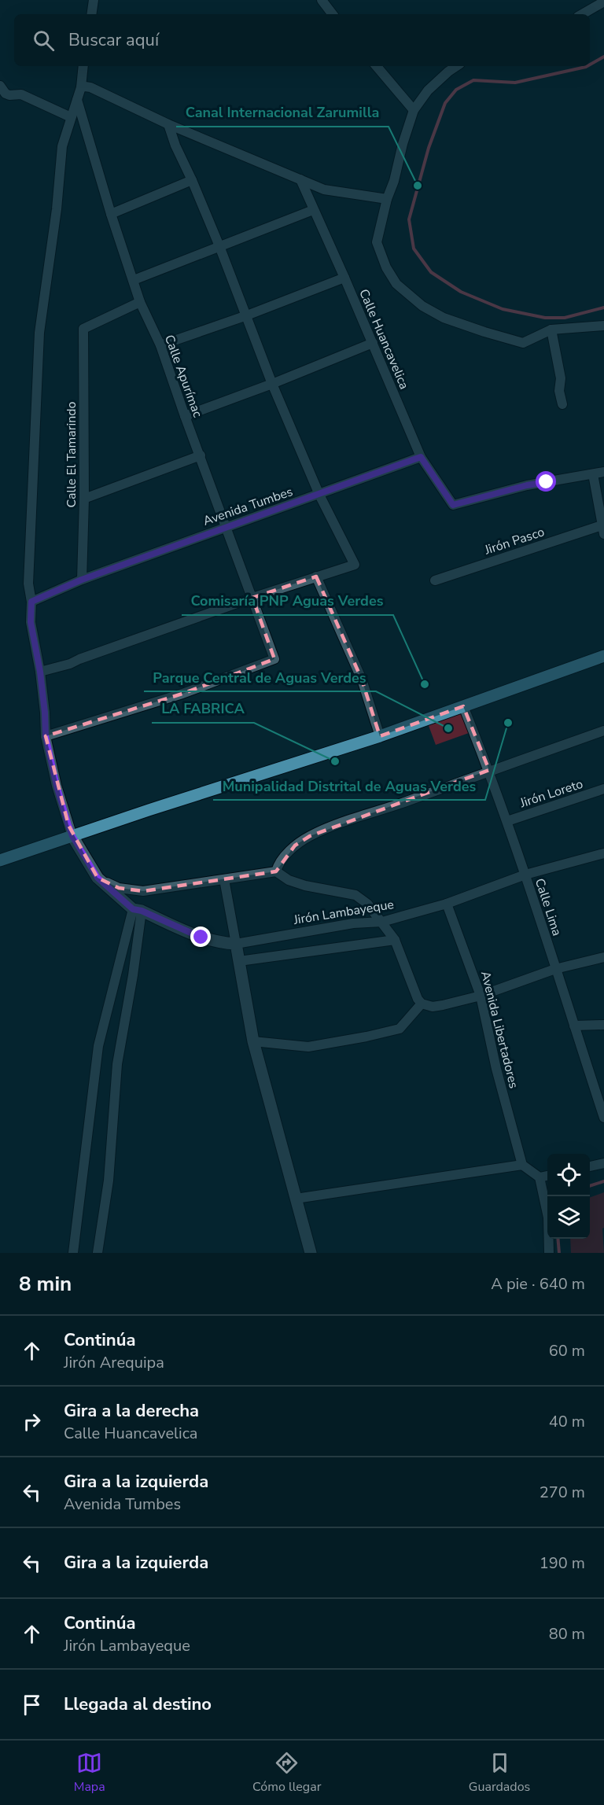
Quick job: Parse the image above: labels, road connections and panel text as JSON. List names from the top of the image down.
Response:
{
  "streets": {
    "street": [
      "Calle Huancavelica",
      "Calle Apurímac",
      "Calle El Tamarindo",
      "Avenida Tumbes",
      "Jirón Pasco",
      "Jirón Loreto",
      "Calle Lima",
      "Jirón Lambayeque",
      "Avenida Libertadores"
    ]
  },
  "crossings": [
    ["Calle Huancavelica", "Avenida Tumbes"],
    ["Calle Apurímac", "Calle El Tamarindo"],
    ["Calle Apurímac", "Avenida Tumbes"],
    ["Calle El Tamarindo", "Avenida Tumbes"],
    ["Jirón Loreto", "Calle Lima"],
    ["Calle Lima", "Jirón Lambayeque"],
    ["Jirón Lambayeque", "Avenida Libertadores"]
  ],
  "places": [
    "Canal Internacional Zarumilla",
    "Comisaría PNP Aguas Verdes",
    "Munipalidad Distrital de Aguas Verdes",
    "Parque Central de Aguas Verdes",
    "LA FABRICA"
  ],
  "page": {
    "search": "Buscar aquí",
    "heading": ["8 min", "A pie · 640 m"],
    "list": [
      ["Continúa", "Jirón Arequipa", "60 m"],
      ["Gira a la derecha", "Calle Huancavelica", "40 m"],
      ["Gira a la izquierda", "Avenida Tumbes", "270 m"],
      ["Gira a la izquierda", "190 m"],
      ["Continúa", "Jirón Lambayeque", "80 m"],
      "Llegada al destino"
    ],
    "nav": ["Mapa", "Cómo llegar", "Guardados"]
  }
}
